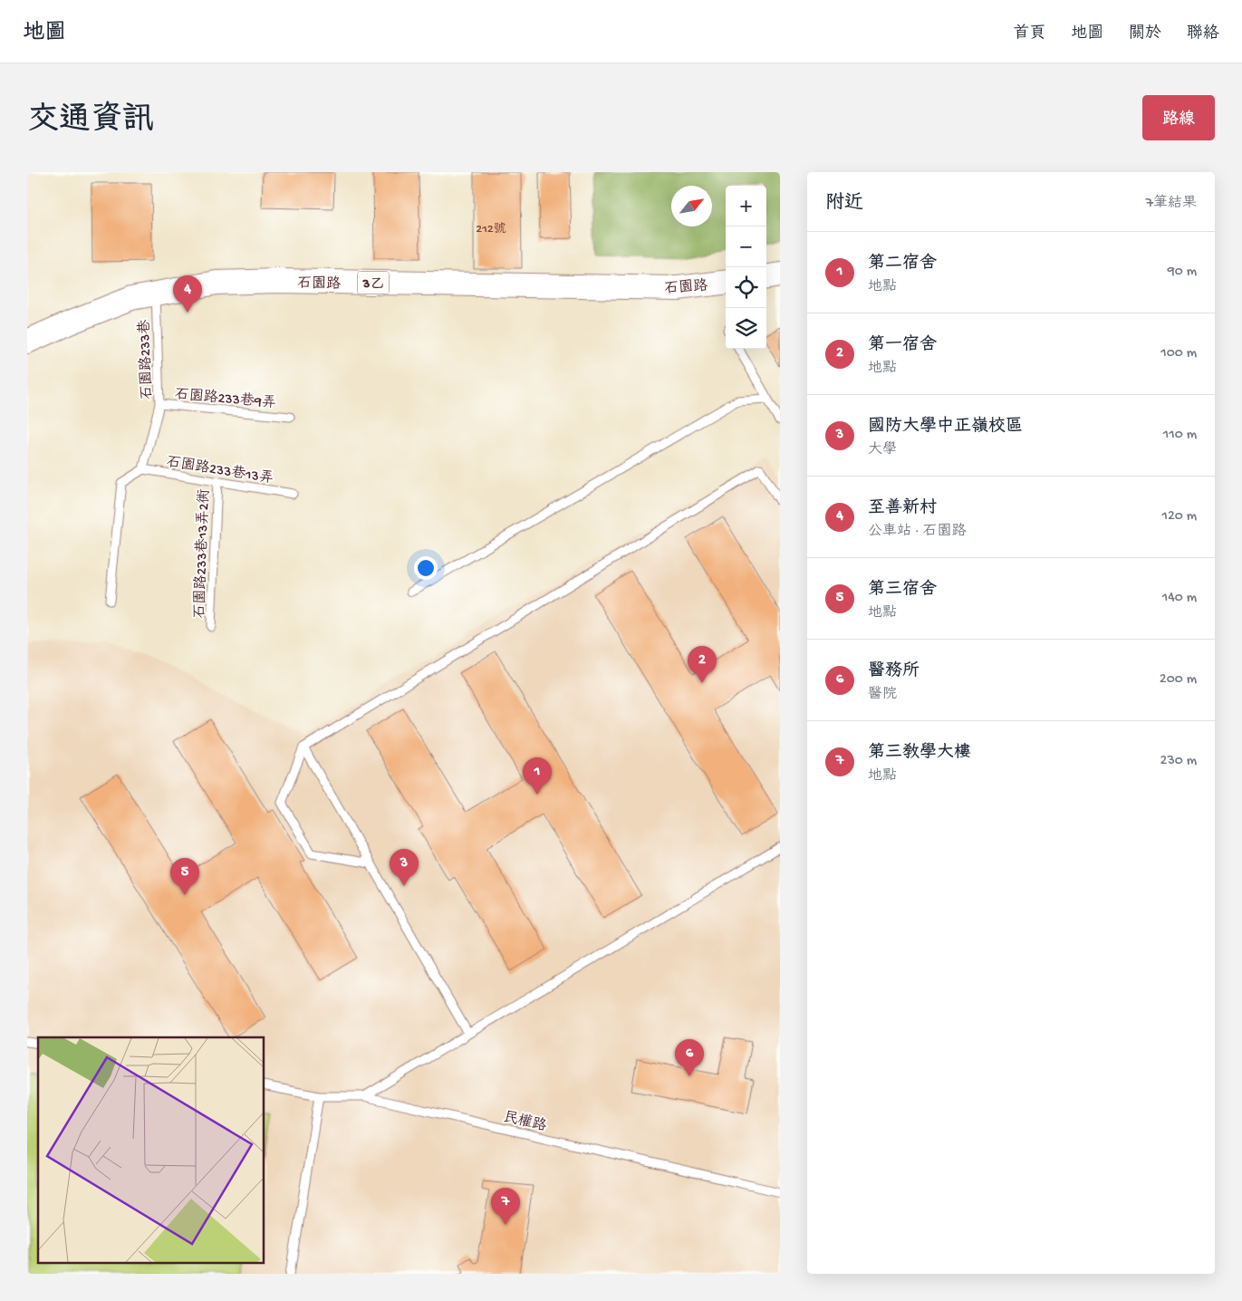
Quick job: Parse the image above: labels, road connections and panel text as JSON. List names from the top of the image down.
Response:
{
  "streets": {
    "main road": ["石園路", "3乙"],
    "lane": [
      "石園路233巷",
      "石園路233巷9弄",
      "石園路233巷13弄",
      "石園路233巷13弄2衖",
      "民權路"
    ]
  },
  "crossings": [
    ["石園路", "石園路233巷"],
    ["石園路233巷", "石園路233巷9弄"],
    ["石園路233巷", "石園路233巷13弄"],
    ["石園路233巷13弄", "石園路233巷13弄2衖"]
  ],
  "house_numbers": ["212號"],
  "north": "top right",
  "page": {
    "header": "地圖",
    "nav": [
      "首頁",
      "地圖",
      "關於",
      "聯絡"
    ],
    "title": "交通資訊",
    "buttons": "路線",
    "heading": ["附近", "7筆結果"],
    "map_buttons": ["+", "−"],
    "list": [
      {
        "mark": "1",
        "name": "第二宿舍",
        "note": "地點",
        "value": "90 m"
      },
      {
        "mark": "2",
        "name": "第一宿舍",
        "note": "地點",
        "value": "100 m"
      },
      {
        "mark": "3",
        "name": "國防大學中正嶺校區",
        "note": "大學",
        "value": "110 m"
      },
      {
        "mark": "4",
        "name": "至善新村",
        "note": "公車站 · 石園路",
        "value": "120 m"
      },
      {
        "mark": "5",
        "name": "第三宿舍",
        "note": "地點",
        "value": "140 m"
      },
      {
        "mark": "6",
        "name": "醫務所",
        "note": "醫院",
        "value": "200 m"
      },
      {
        "mark": "7",
        "name": "第三教學大樓",
        "note": "地點",
        "value": "230 m"
      }
    ],
    "pins": [
      "4",
      "2",
      "1",
      "3",
      "5",
      "6",
      "7"
    ]
  }
}
